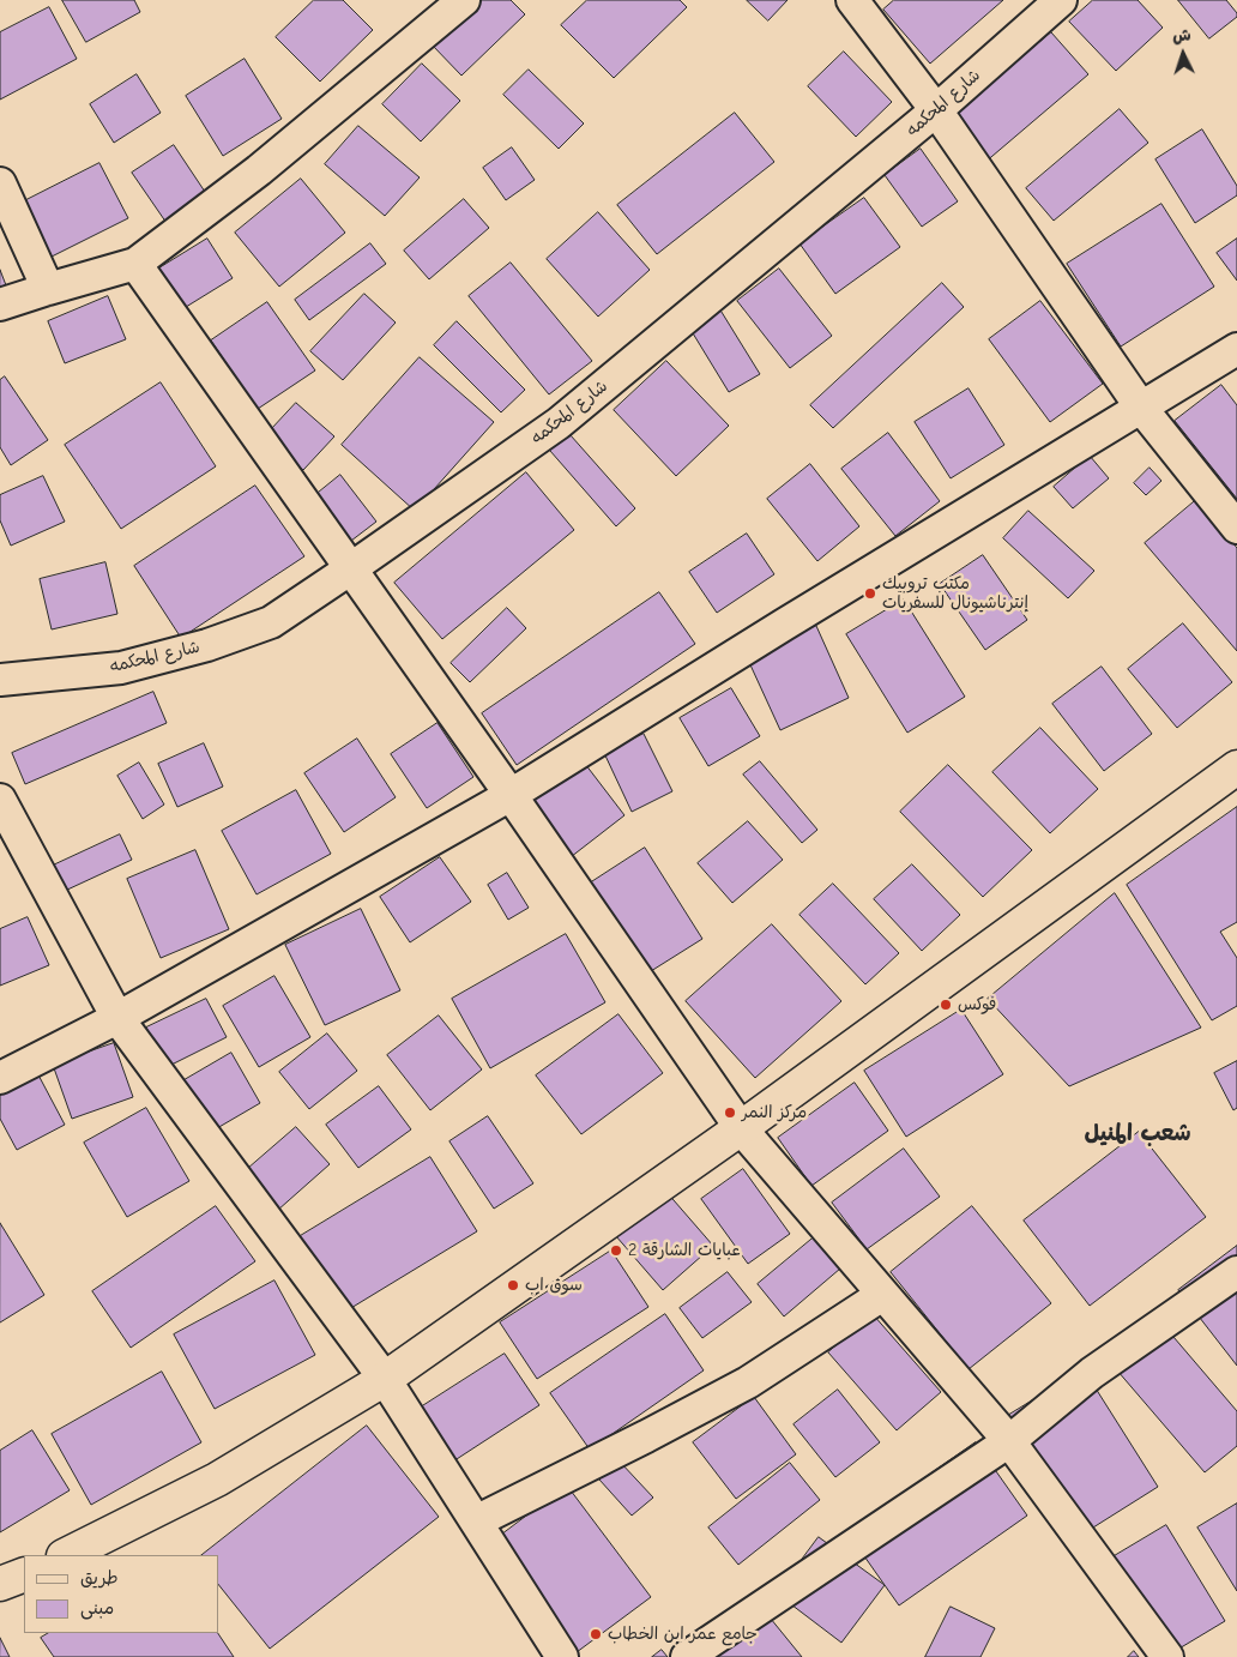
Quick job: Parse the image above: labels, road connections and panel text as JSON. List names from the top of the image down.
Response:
{
  "streets": {
    "street": ["شارع المحكمه"]
  },
  "districts": ["شعب المنيل"],
  "places": [
    "مكتب تروبيك إنترناشيونال للسفريات",
    "فوكس",
    "مركز النمر",
    "عبايات الشارقة 2",
    "سوق اب",
    "جامع عمر ابن الخطاب"
  ],
  "legend": ["طريق", "مبنى"],
  "north": "top"
}
